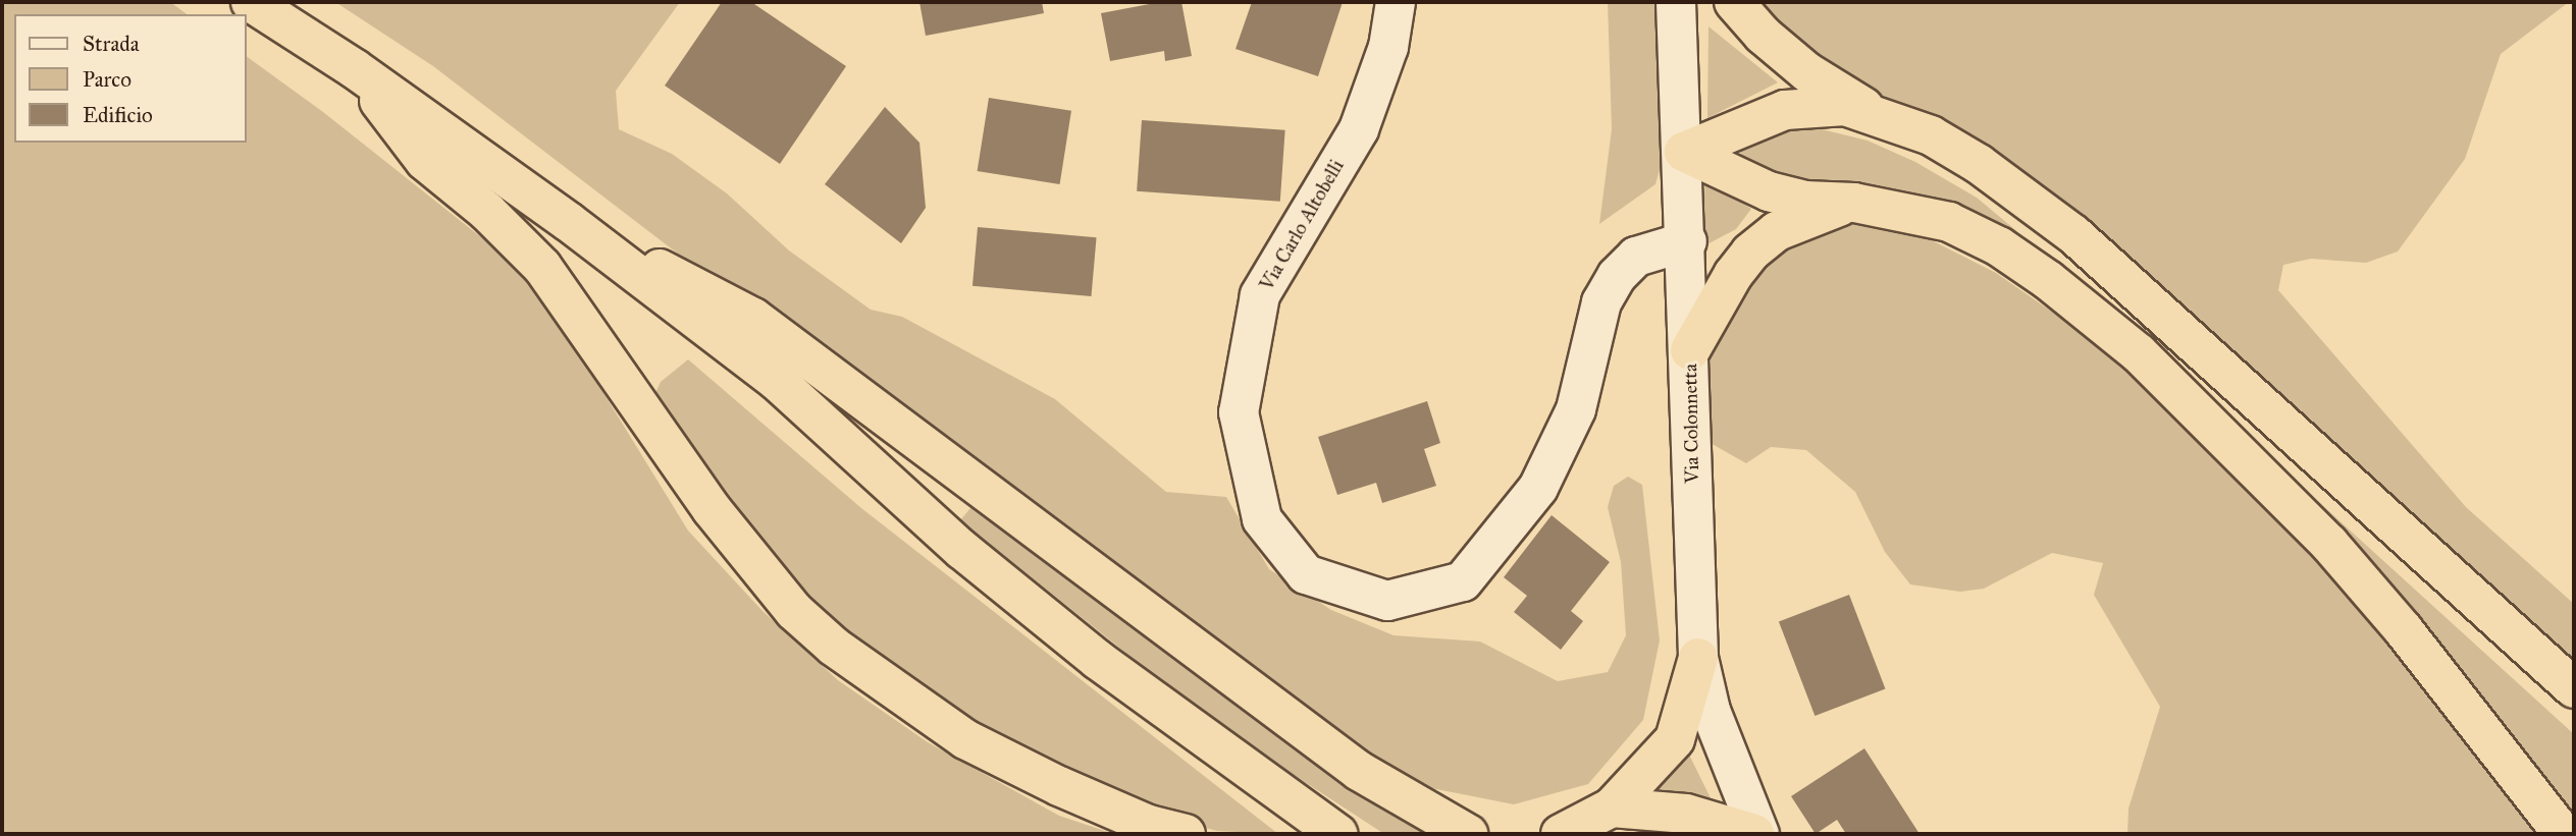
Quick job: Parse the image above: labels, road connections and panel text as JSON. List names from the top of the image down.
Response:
{
  "streets": {
    "street": ["Via Carlo Altobelli", "Via Colonnetta"]
  },
  "crossings": [
    ["Via Carlo Altobelli", "Via Colonnetta"]
  ],
  "legend": ["Strada", "Parco", "Edificio"]
}
